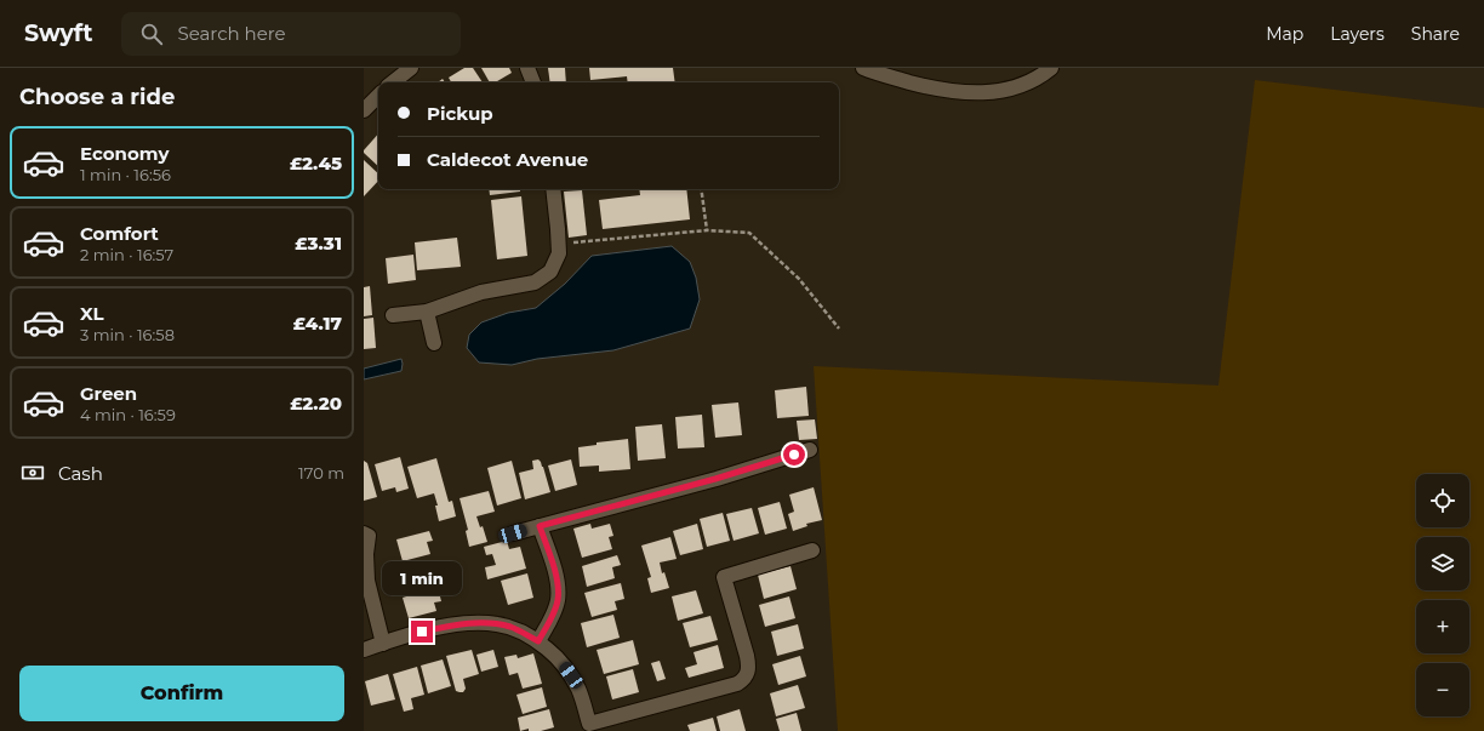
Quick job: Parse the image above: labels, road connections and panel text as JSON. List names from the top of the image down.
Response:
{
  "page": {
    "header": "Swyft",
    "search": "Search here",
    "nav": ["Map", "Layers", "Share"],
    "heading": "Choose a ride",
    "banner": ["Pickup", "Caldecot Avenue"],
    "list": [
      {
        "name": "Economy",
        "note": "1 min · 16:56",
        "value": "£2.45"
      },
      {
        "name": "Comfort",
        "note": "2 min · 16:57",
        "value": "£3.31"
      },
      {
        "name": "XL",
        "note": "3 min · 16:58",
        "value": "£4.17"
      },
      {
        "name": "Green",
        "note": "4 min · 16:59",
        "value": "£2.20"
      }
    ],
    "pay": ["Cash", "170 m"],
    "map_buttons": ["+", "−"],
    "bubble": "1 min",
    "buttons": "Confirm"
  }
}
